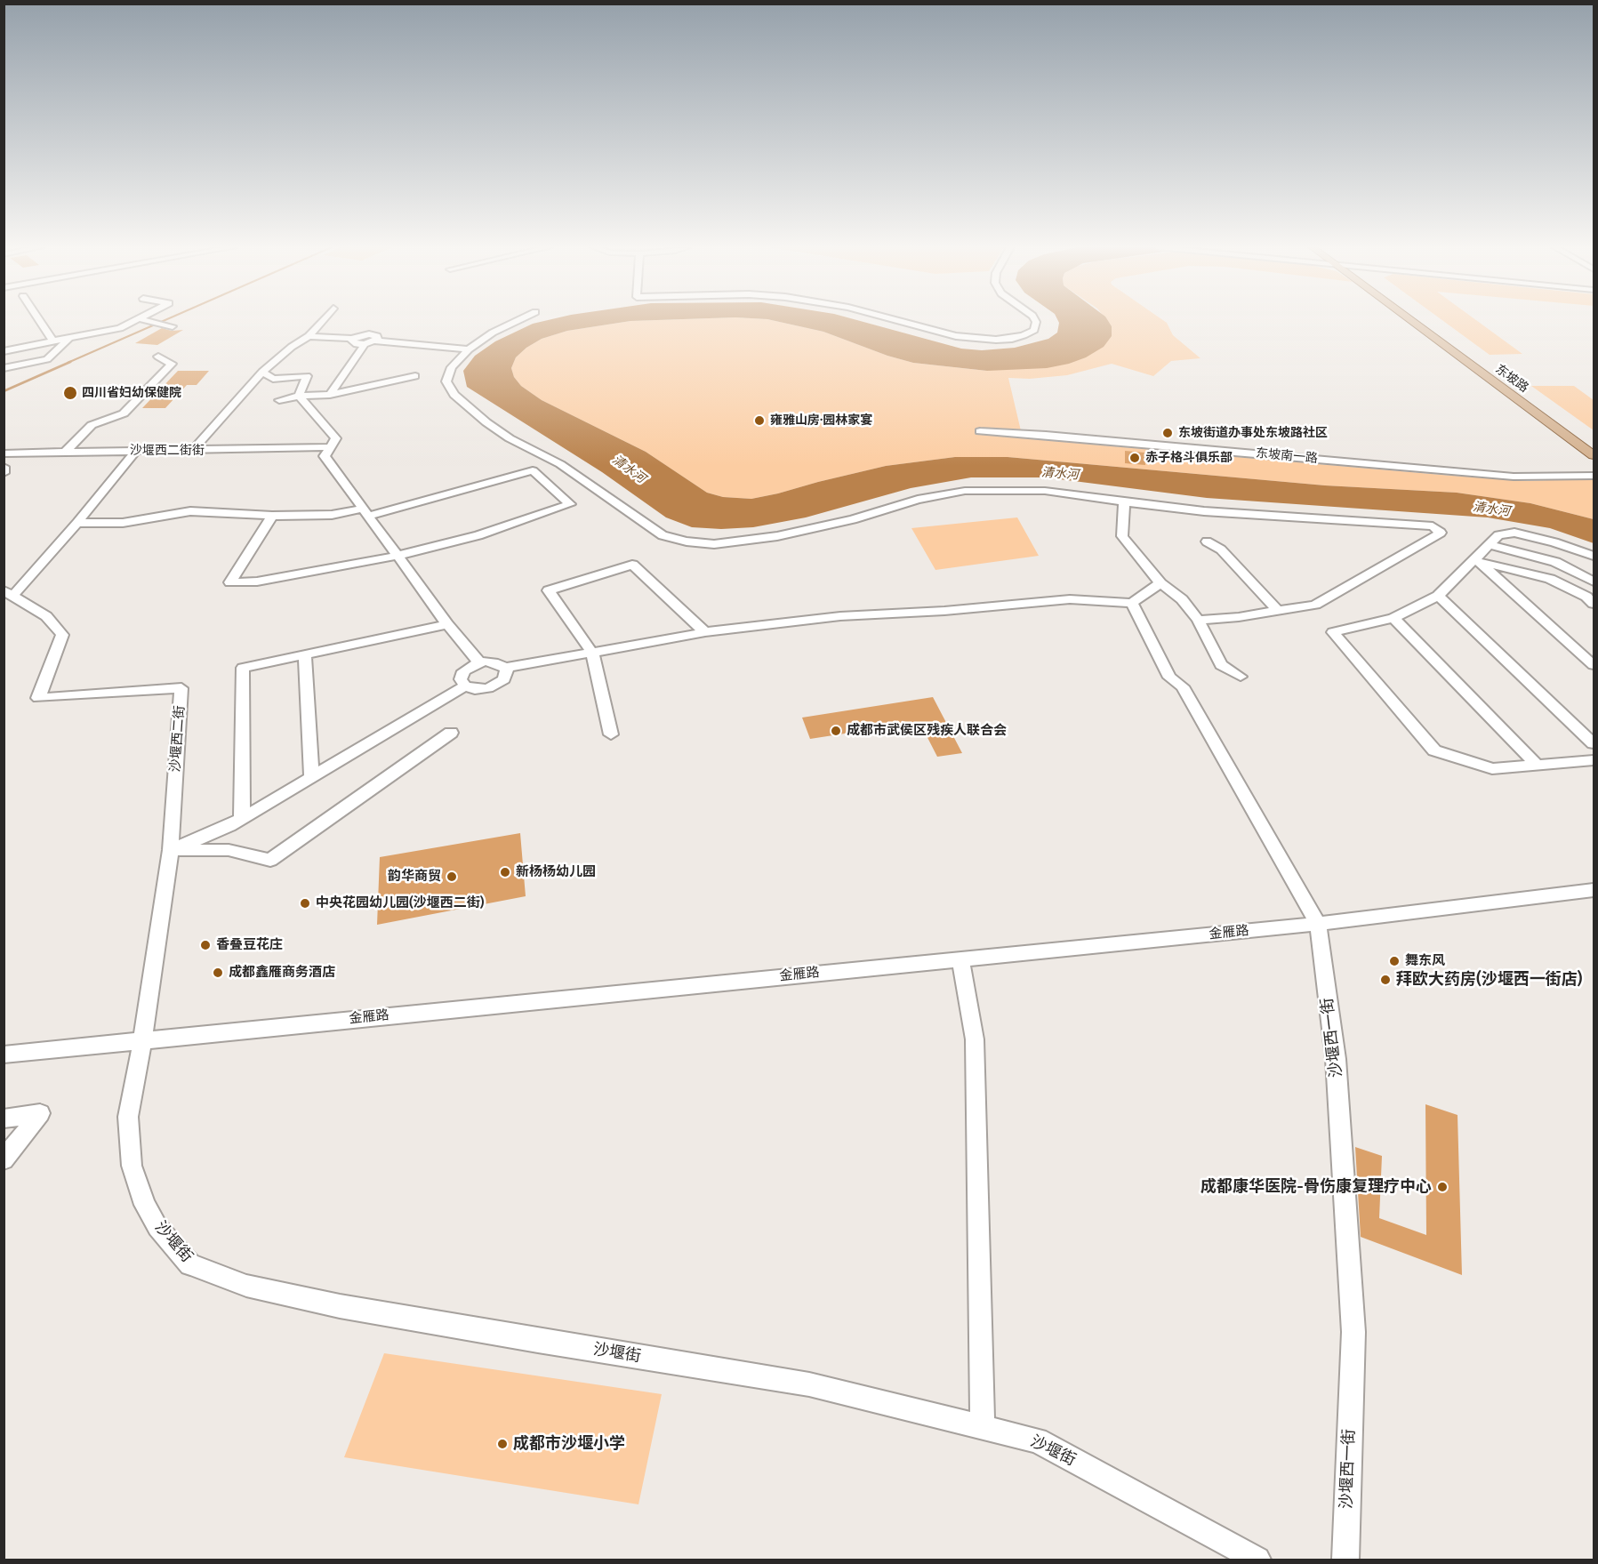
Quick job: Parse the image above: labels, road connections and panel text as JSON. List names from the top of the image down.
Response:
{
  "streets": {
    "main road": ["东坡路"],
    "street": [
      "沙堰西二街街",
      "东坡南一路",
      "沙堰西二街",
      "金雁路",
      "沙堰西一街",
      "沙堰街"
    ]
  },
  "crossings": [
    ["沙堰西二街", "金雁路"],
    ["沙堰西二街", "沙堰街"],
    ["金雁路", "沙堰西一街"],
    ["金雁路", "沙堰街"]
  ],
  "water": ["清水河"],
  "places": [
    "四川省妇幼保健院",
    "雍雅山房·园林家宴",
    "东坡街道办事处东坡路社区",
    "赤子格斗俱乐部",
    "成都市武侯区残疾人联合会",
    "新杨杨幼儿园",
    "韵华商贸",
    "中央花园幼儿园(沙堰西二街)",
    "香叠豆花庄",
    "舞东风",
    "成都鑫雁商务酒店",
    "拜欧大药房(沙堰西一街店)",
    "成都康华医院-骨伤康复理疗中心",
    "成都市沙堰小学"
  ]
}
